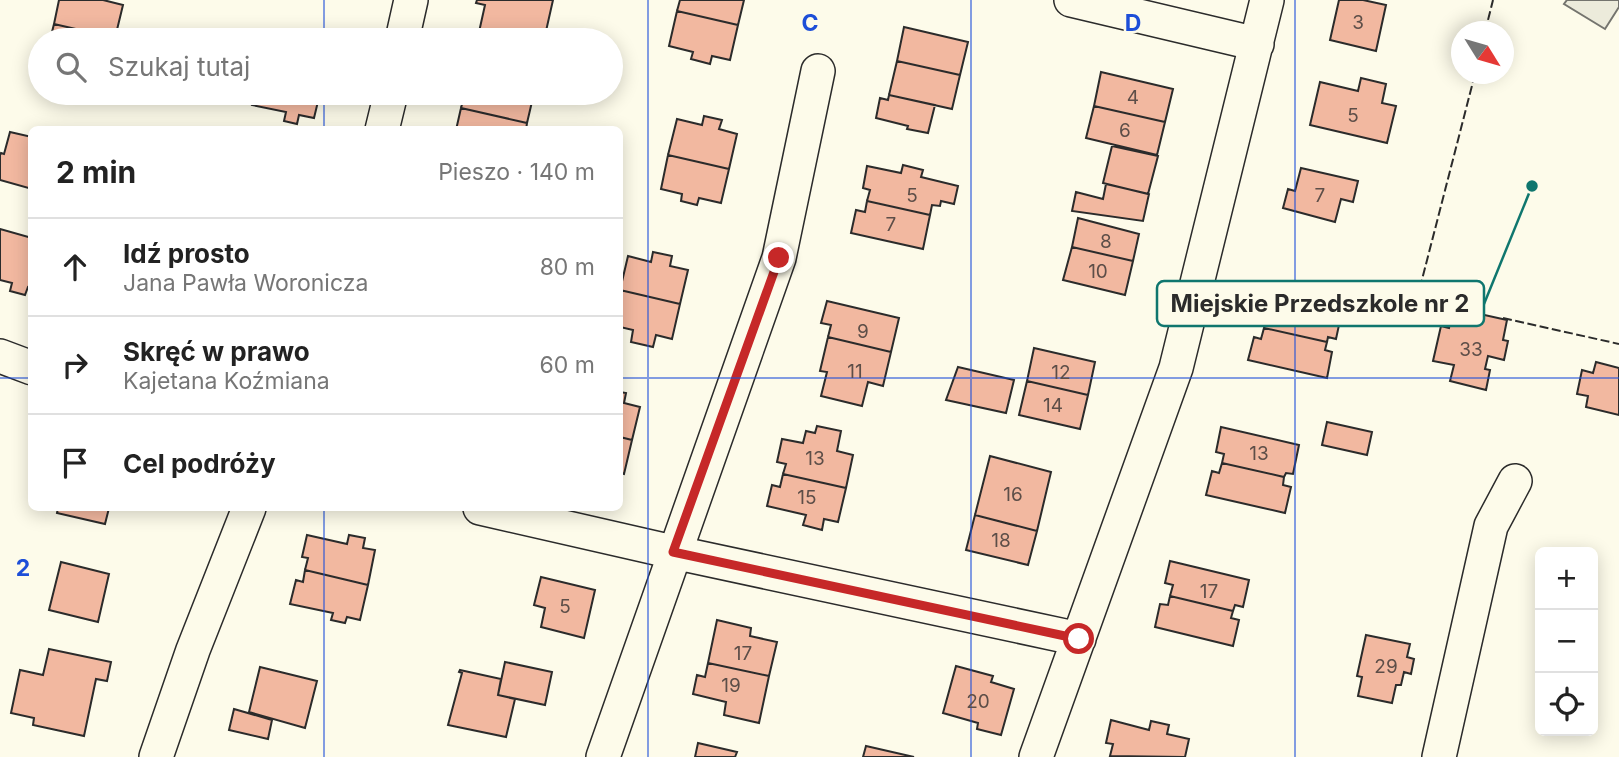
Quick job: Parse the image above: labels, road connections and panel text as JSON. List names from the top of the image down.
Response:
{
  "places": ["Miejskie Przedszkole nr 2"],
  "house_numbers": [
    "3",
    "4",
    "5",
    "6",
    "5",
    "7",
    "7",
    "8",
    "10",
    "9",
    "33",
    "11",
    "12",
    "14",
    "13",
    "13",
    "16",
    "15",
    "18",
    "17",
    "5",
    "17",
    "29",
    "19",
    "20"
  ],
  "north": "bottom right",
  "page": {
    "search": "Szukaj tutaj",
    "heading": ["2 min", "Pieszo · 140 m"],
    "list": [
      ["Idź prosto", "Jana Pawła Woronicza", "80 m"],
      ["Skręć w prawo", "Kajetana Koźmiana", "60 m"],
      "Cel podróży"
    ],
    "map_buttons": ["+", "−"]
  },
  "grid": {
    "columns": ["C", "D"],
    "rows": ["2"]
  }
}
